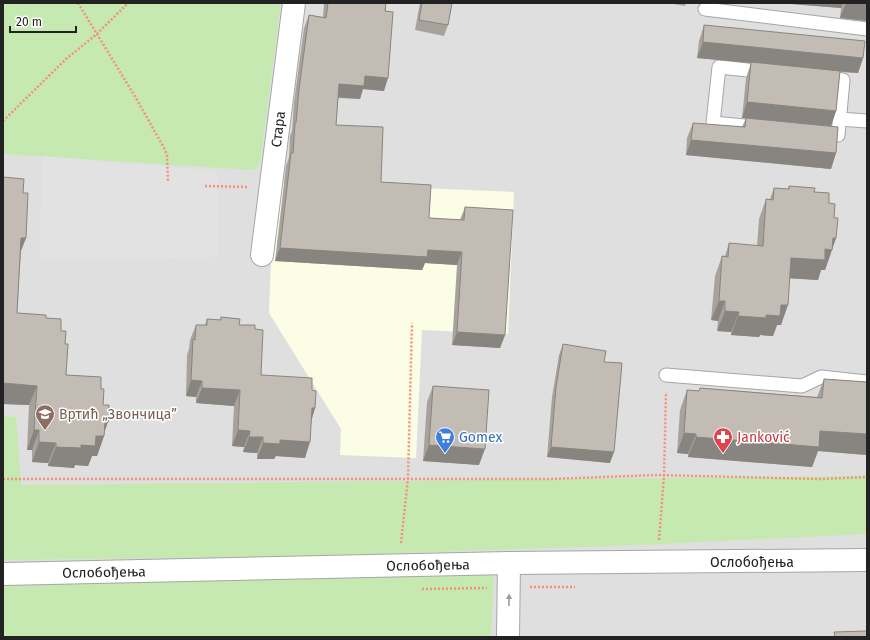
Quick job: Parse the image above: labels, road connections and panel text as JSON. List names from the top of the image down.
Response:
{
  "streets": {
    "street": ["Стара", "Ослобођења"]
  },
  "places": {
    "school or university": ["Вртић „Звончица”"],
    "supermarket": ["Gomex"],
    "pharmacy": ["Janković"]
  },
  "scale_bar": "20 m"
}
